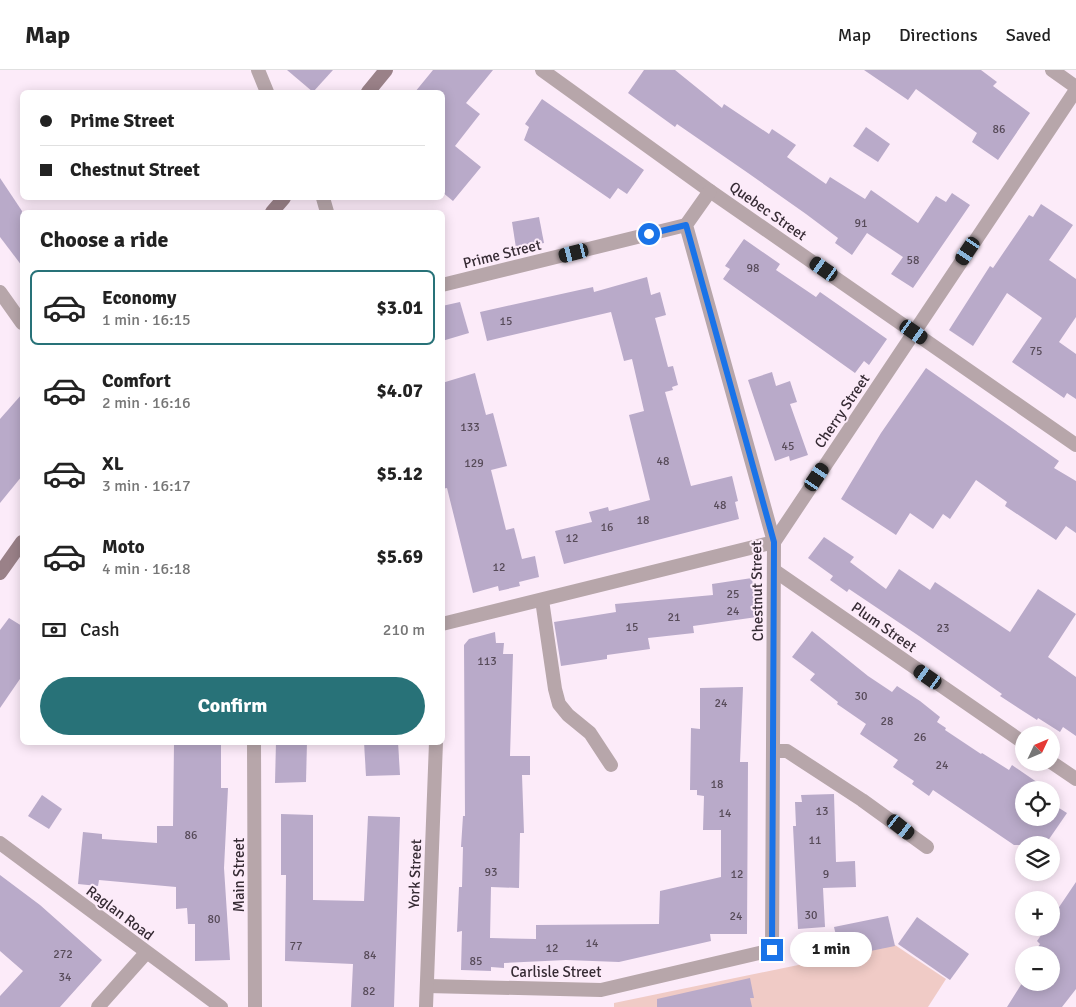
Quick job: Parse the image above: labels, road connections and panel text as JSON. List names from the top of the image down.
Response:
{
  "streets": {
    "street": [
      "Quebec Street",
      "Prime Street",
      "Cherry Street",
      "Chestnut Street",
      "Plum Street",
      "York Street",
      "Main Street",
      "Raglan Road",
      "Carlisle Street"
    ]
  },
  "crossings": [
    ["Quebec Street", "Cherry Street"],
    ["Prime Street", "Chestnut Street"],
    ["Cherry Street", "Chestnut Street"],
    ["Chestnut Street", "Plum Street"],
    ["Chestnut Street", "Carlisle Street"],
    ["York Street", "Carlisle Street"]
  ],
  "house_numbers": [
    "86",
    "91",
    "58",
    "98",
    "15",
    "75",
    "133",
    "45",
    "48",
    "129",
    "48",
    "18",
    "16",
    "12",
    "12",
    "25",
    "24",
    "21",
    "15",
    "23",
    "113",
    "30",
    "24",
    "28",
    "26",
    "24",
    "18",
    "13",
    "14",
    "86",
    "11",
    "93",
    "12",
    "9",
    "30",
    "24",
    "80",
    "14",
    "77",
    "12",
    "272",
    "84",
    "85",
    "34",
    "82"
  ],
  "north": "top right",
  "page": {
    "header": "Map",
    "nav": ["Map", "Directions", "Saved"],
    "banner": ["Prime Street", "Chestnut Street"],
    "heading": "Choose a ride",
    "list": [
      {
        "name": "Economy",
        "note": "1 min · 16:15",
        "value": "$3.01"
      },
      {
        "name": "Comfort",
        "note": "2 min · 16:16",
        "value": "$4.07"
      },
      {
        "name": "XL",
        "note": "3 min · 16:17",
        "value": "$5.12"
      },
      {
        "name": "Moto",
        "note": "4 min · 16:18",
        "value": "$5.69"
      }
    ],
    "pay": ["Cash", "210 m"],
    "buttons": "Confirm",
    "map_buttons": ["+", "−"],
    "bubble": "1 min"
  }
}
